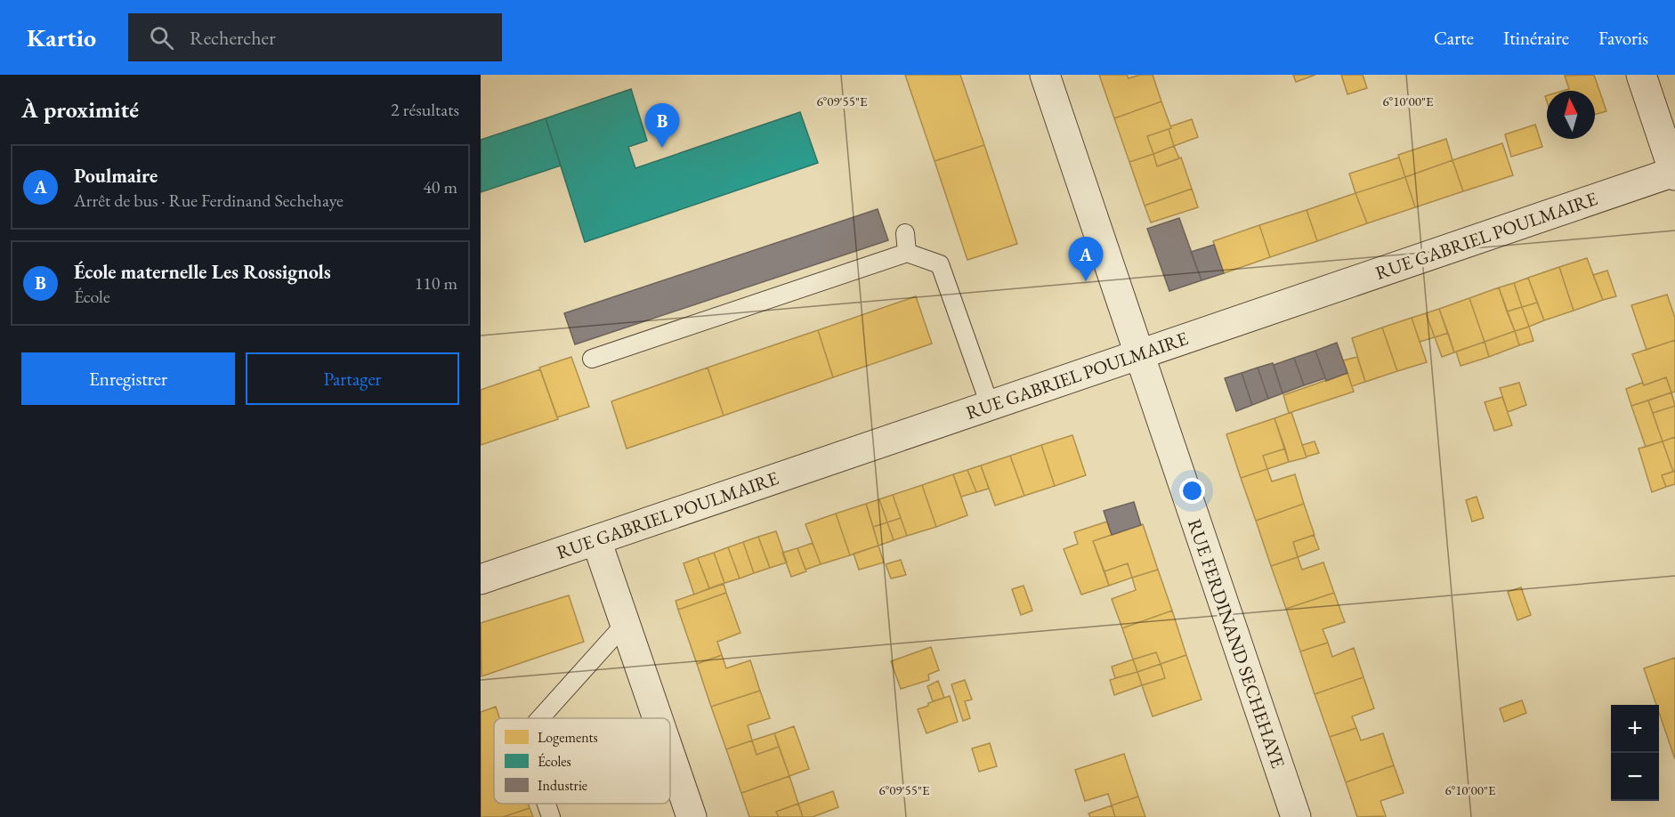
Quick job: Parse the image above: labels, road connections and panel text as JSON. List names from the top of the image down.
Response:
{
  "streets": {
    "street": ["RUE GABRIEL POULMAIRE", "RUE FERDINAND SECHEHAYE"]
  },
  "crossings": [
    ["RUE GABRIEL POULMAIRE", "RUE FERDINAND SECHEHAYE"]
  ],
  "legend": ["Logements", "Écoles", "Industrie"],
  "north": "top",
  "page": {
    "header": "Kartio",
    "search": "Rechercher",
    "nav": ["Carte", "Itinéraire", "Favoris"],
    "heading": ["À proximité", "2 résultats"],
    "pins": ["B", "A"],
    "list": [
      {
        "mark": "A",
        "name": "Poulmaire",
        "note": "Arrêt de bus · Rue Ferdinand Sechehaye",
        "value": "40 m"
      },
      {
        "mark": "B",
        "name": "École maternelle Les Rossignols",
        "note": "École",
        "value": "110 m"
      }
    ],
    "buttons": ["Enregistrer", "Partager"],
    "map_buttons": ["+", "−"]
  },
  "coordinates": ["6°09'55\"E", "6°10'00\"E"]
}
